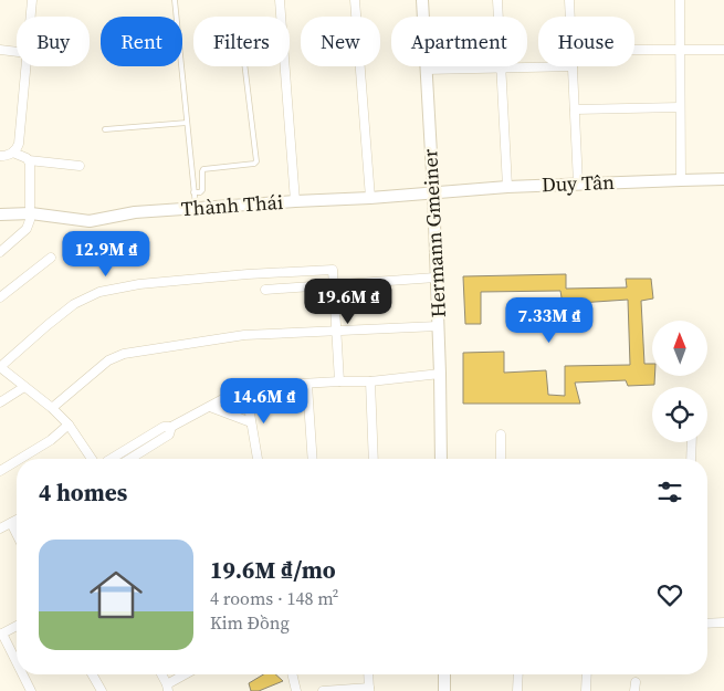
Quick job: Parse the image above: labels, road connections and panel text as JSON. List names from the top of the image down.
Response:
{
  "streets": {
    "street": ["Duy Tân", "Thành Thái", "Hermann Gmeiner"]
  },
  "crossings": [
    ["Duy Tân", "Thành Thái"],
    ["Duy Tân", "Hermann Gmeiner"],
    ["Thành Thái", "Hermann Gmeiner"]
  ],
  "north": "top",
  "page": {
    "chip": [
      "Buy",
      "Rent",
      "Filters",
      "New",
      "Apartment",
      "House"
    ],
    "price": [
      "12.9M ₫",
      "19.6M ₫",
      "7.33M ₫",
      "14.6M ₫"
    ],
    "heading": "4 homes",
    "list": [
      {
        "name": "19.6M ₫/mo",
        "note": "4 rooms · 148 m² · Kim Đồng"
      }
    ]
  }
}
